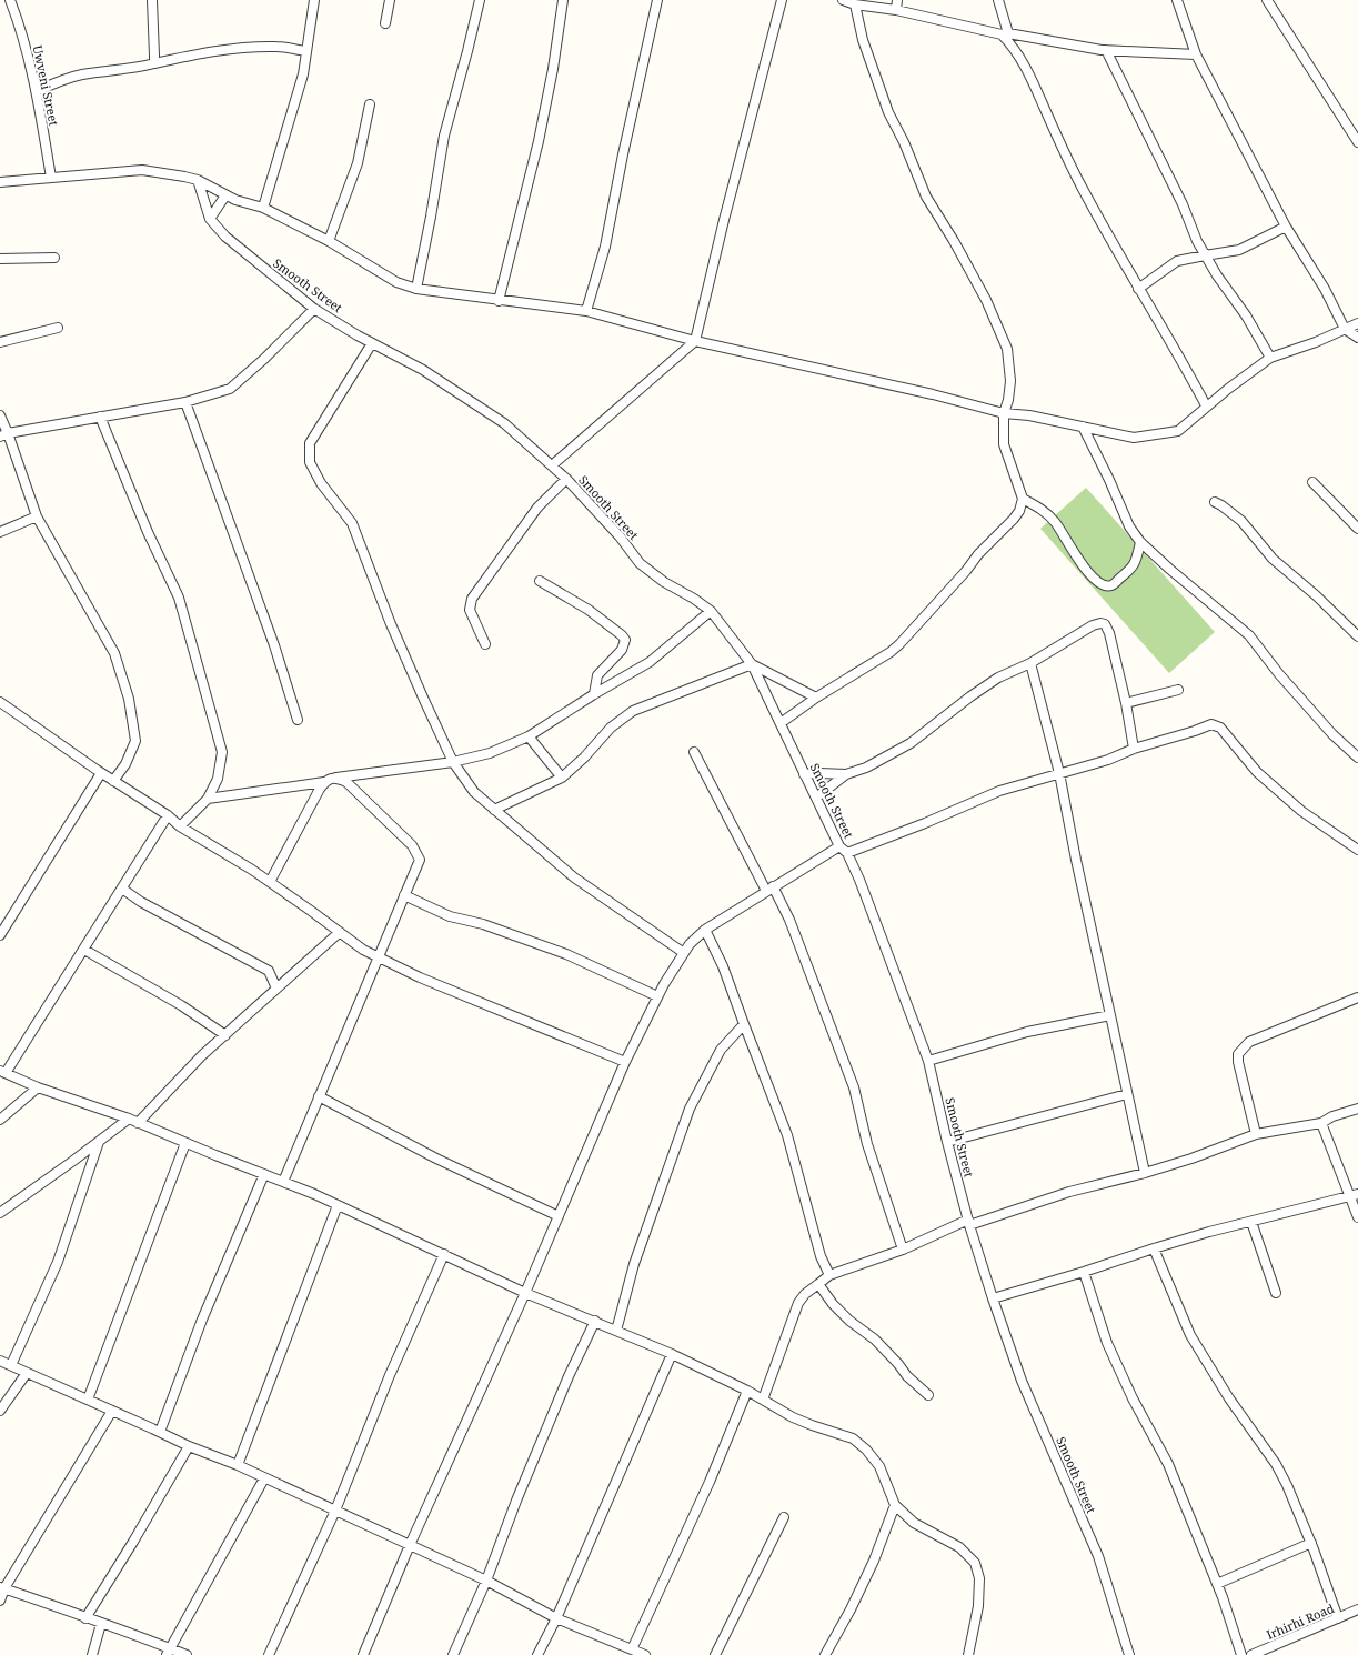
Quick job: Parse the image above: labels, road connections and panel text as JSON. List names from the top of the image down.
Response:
{
  "streets": {
    "street": ["Uwveni Street", "Smooth Street", "Irhirhi Road"]
  }
}
